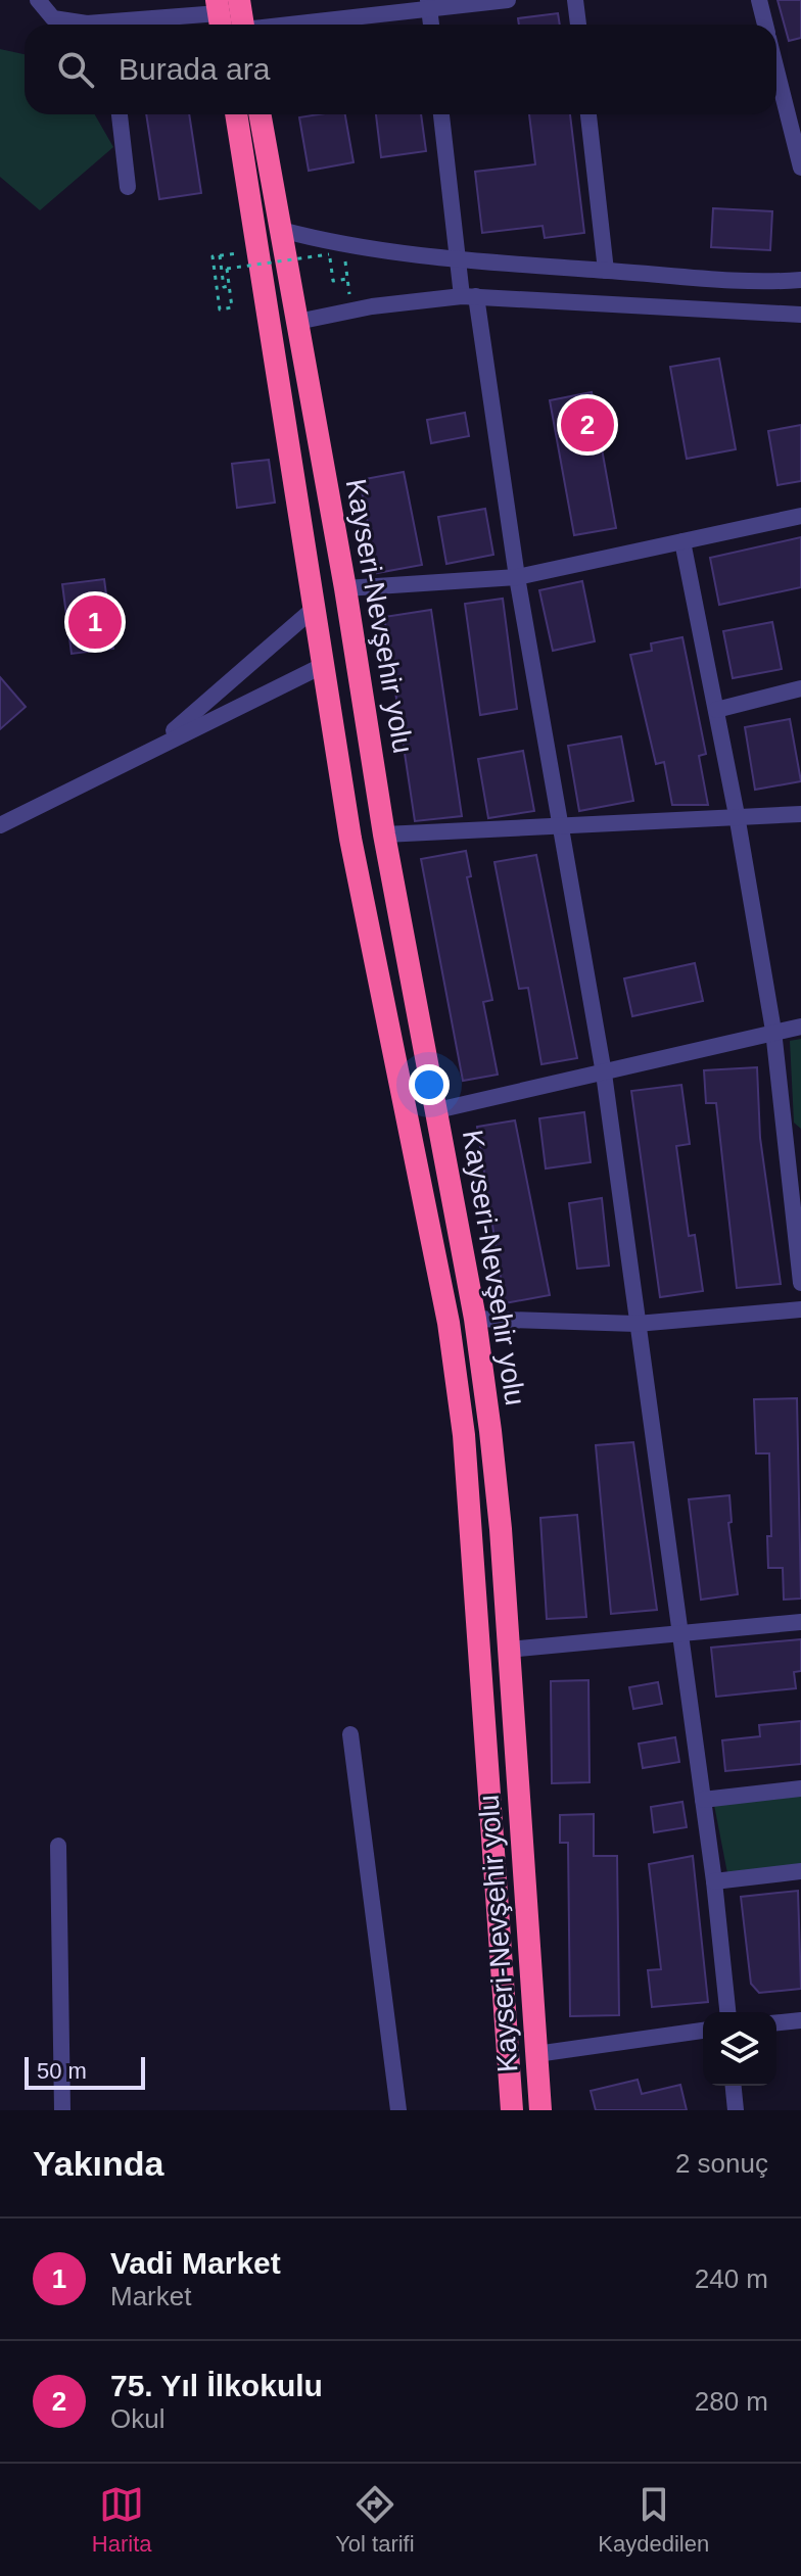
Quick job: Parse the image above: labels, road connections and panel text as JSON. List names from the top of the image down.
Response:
{
  "streets": {
    "highway": ["Kayseri-Nevşehir yolu"]
  },
  "scale_bar": "50 m",
  "page": {
    "search": "Burada ara",
    "pins": ["2", "1"],
    "scale": "50 m",
    "heading": ["Yakında", "2 sonuç"],
    "list": [
      {
        "mark": "1",
        "name": "Vadi Market",
        "note": "Market",
        "value": "240 m"
      },
      {
        "mark": "2",
        "name": "75. Yıl İlkokulu",
        "note": "Okul",
        "value": "280 m"
      }
    ],
    "nav": ["Harita", "Yol tarifi", "Kaydedilen"]
  }
}
